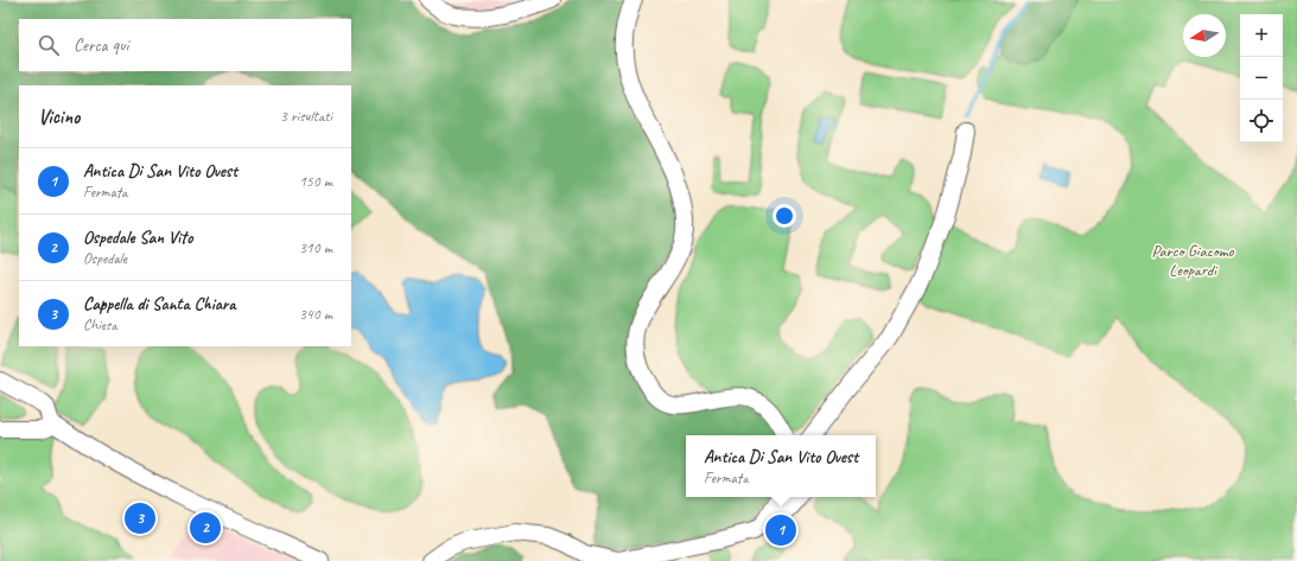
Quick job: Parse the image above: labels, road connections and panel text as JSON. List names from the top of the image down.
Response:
{
  "parks": ["Parco Giacomo Leopardi"],
  "north": "left",
  "page": {
    "map_buttons": ["+", "−"],
    "search": "Cerca qui",
    "heading": ["Vicino", "3 risultati"],
    "list": [
      {
        "mark": "1",
        "name": "Antica Di San Vito Ovest",
        "note": "Fermata",
        "value": "150 m"
      },
      {
        "mark": "2",
        "name": "Ospedale San Vito",
        "note": "Ospedale",
        "value": "310 m"
      },
      {
        "mark": "3",
        "name": "Cappella di Santa Chiara",
        "note": "Chiesa",
        "value": "340 m"
      }
    ],
    "popup": ["Antica Di San Vito Ovest", "Fermata"],
    "pins": ["3", "2", "1"]
  }
}
